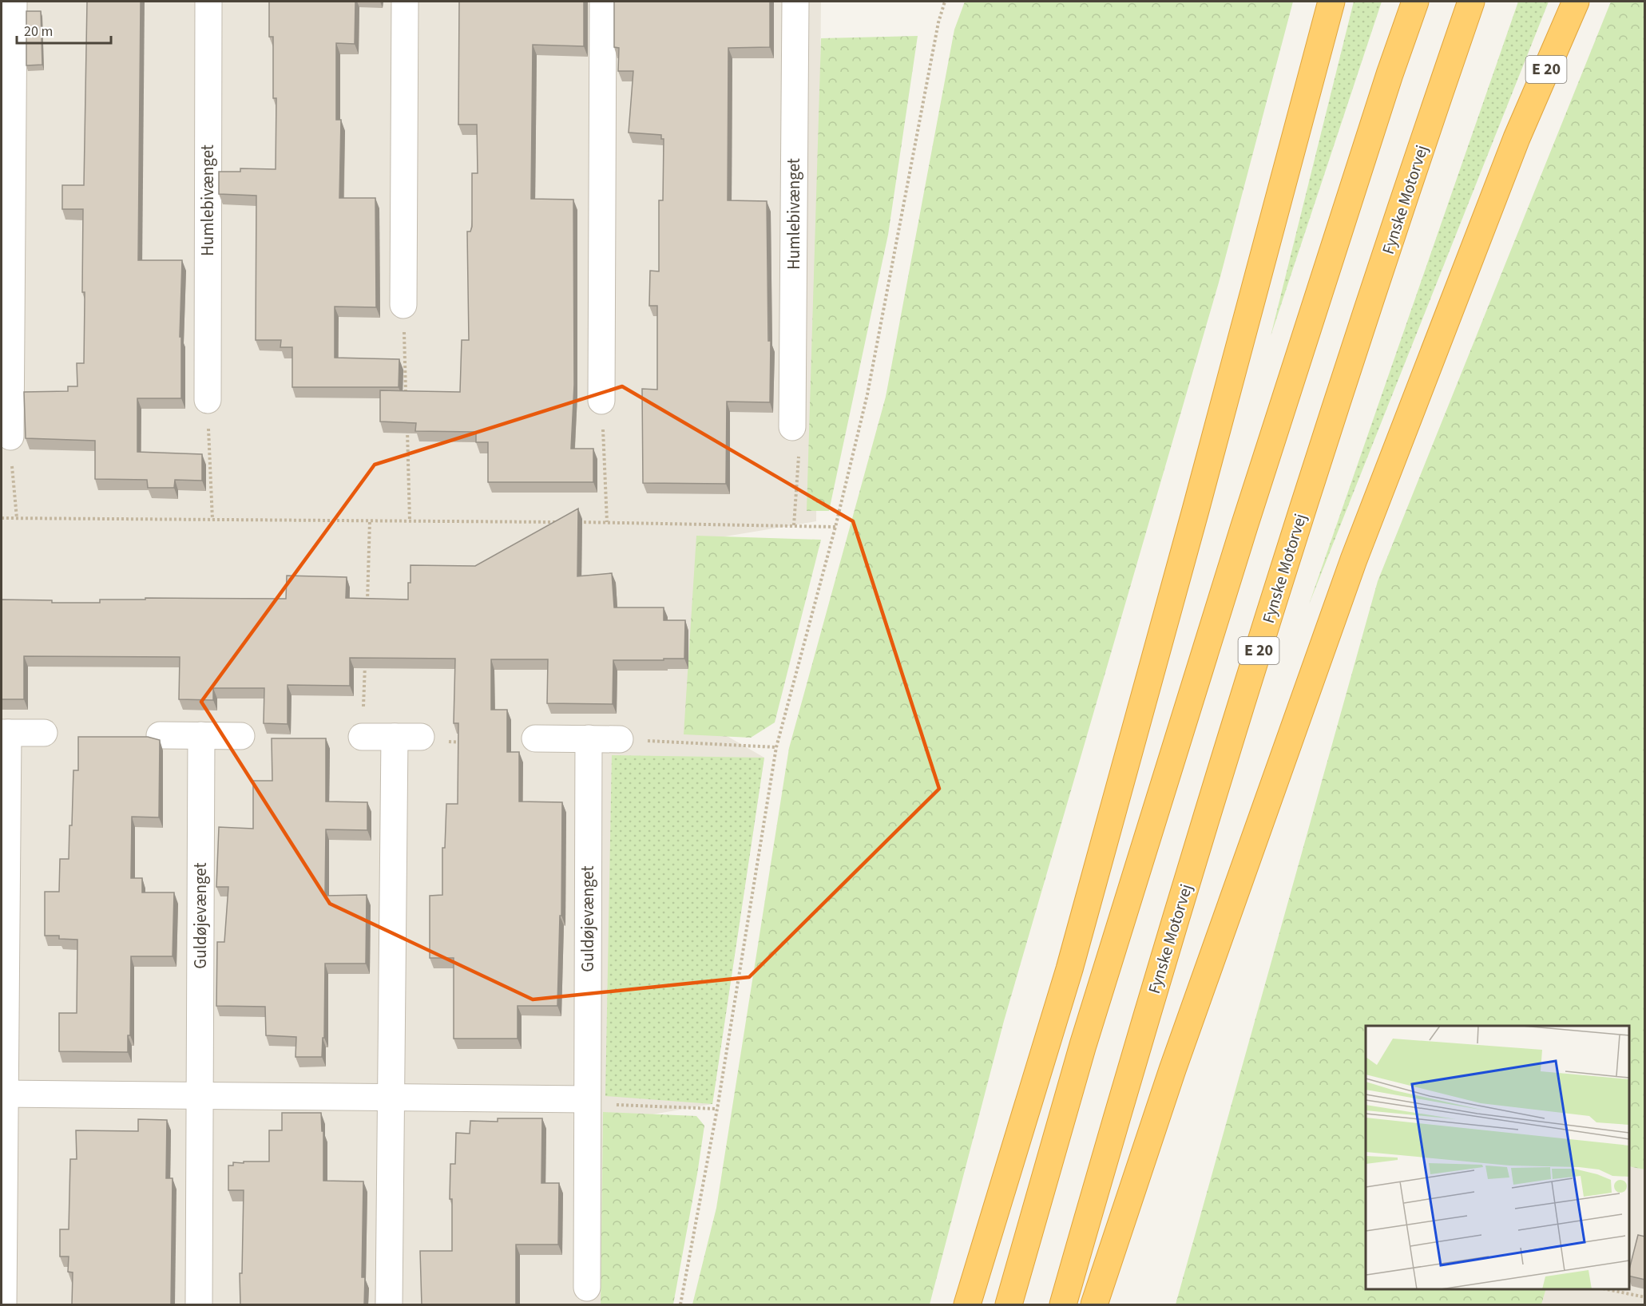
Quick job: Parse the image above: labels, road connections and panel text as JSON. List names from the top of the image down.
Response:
{
  "streets": {
    "highway": ["E 20", "Fynske Motorvej"],
    "street": ["Humlebivænget", "Guldøjevænget"]
  },
  "scale_bar": "20 m"
}
